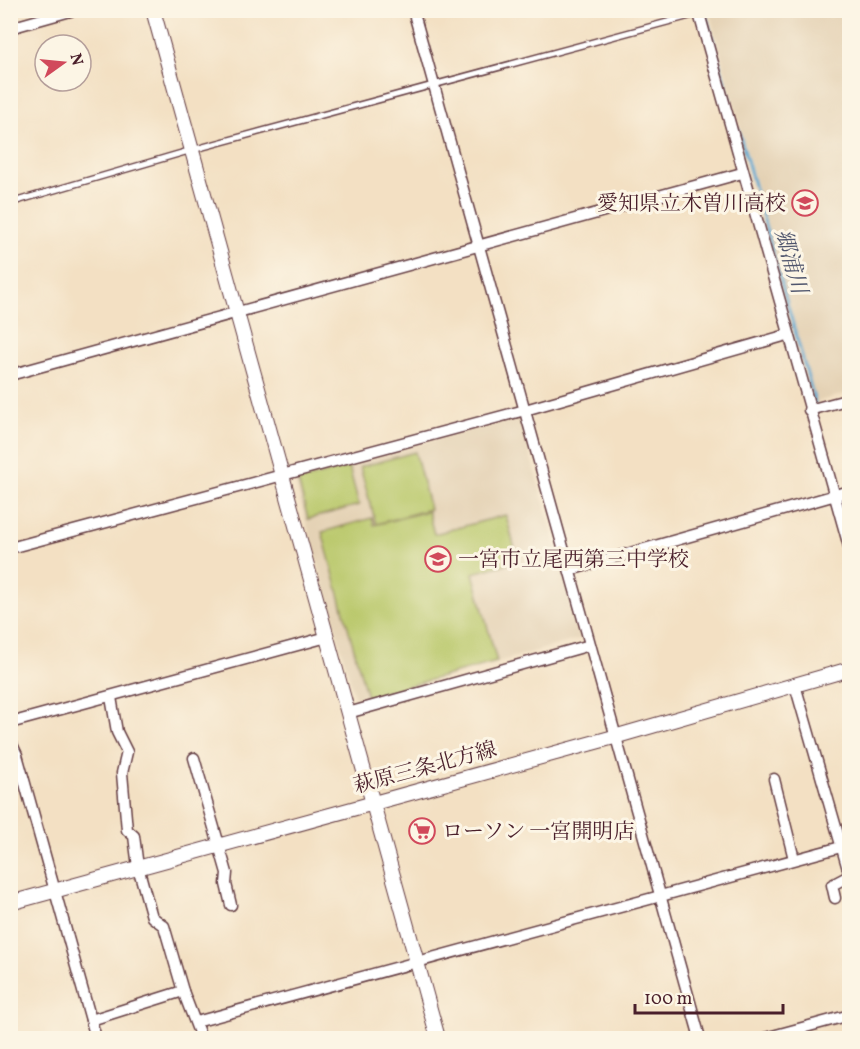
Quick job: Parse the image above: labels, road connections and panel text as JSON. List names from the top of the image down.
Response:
{
  "streets": {
    "street": ["萩原三条北方線"]
  },
  "water": ["郷浦川"],
  "places": {
    "school or university": ["愛知県立木曽川高校", "一宮市立尾西第三中学校"],
    "supermarket": ["ローソン 一宮開明店"]
  },
  "scale_bar": "100 m",
  "north": "right"
}
